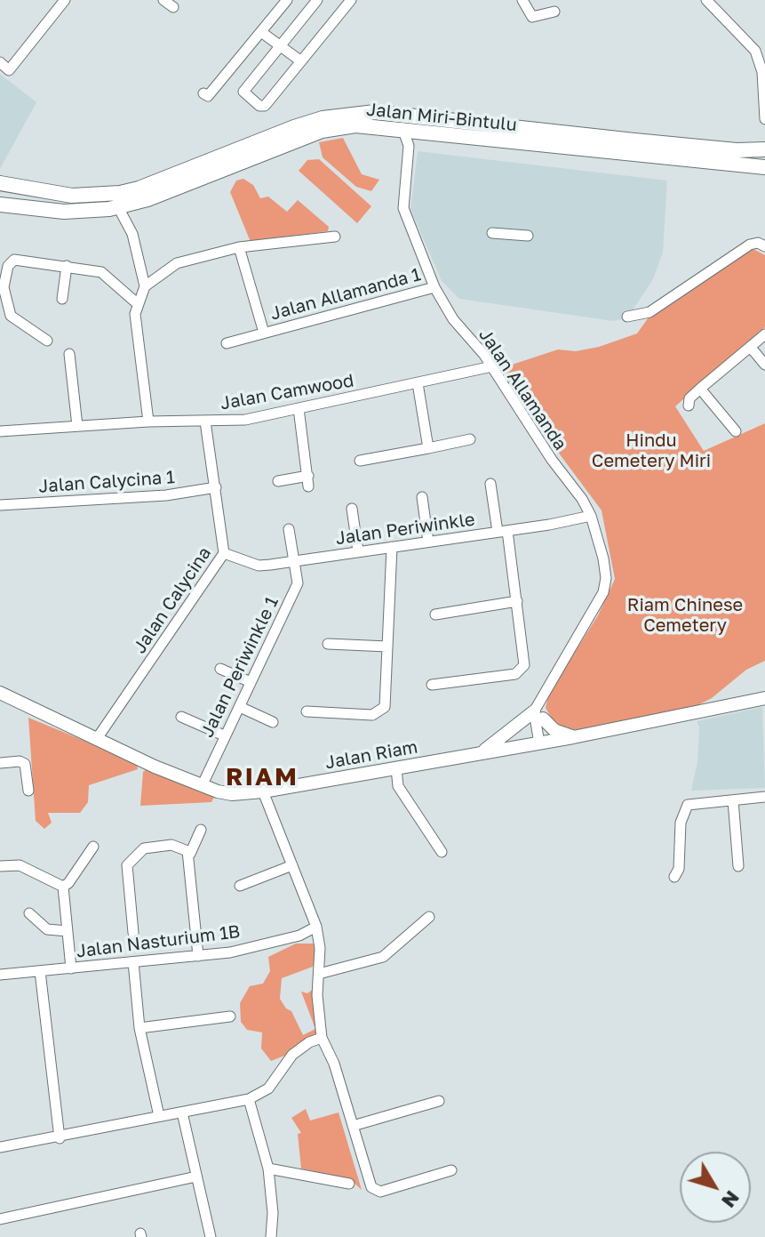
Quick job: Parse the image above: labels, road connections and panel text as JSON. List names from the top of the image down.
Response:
{
  "streets": {
    "highway": ["Jalan Miri-Bintulu"],
    "main road": ["Jalan Riam"],
    "street": [
      "Jalan Allamanda 1",
      "Jalan Allamanda",
      "Jalan Camwood",
      "Jalan Calycina 1",
      "Jalan Periwinkle",
      "Jalan Calycina",
      "Jalan Periwinkle 1",
      "Jalan Nasturium 1B"
    ]
  },
  "crossings": [
    ["Jalan Miri-Bintulu", "Jalan Allamanda"],
    ["Jalan Allamanda 1", "Jalan Allamanda"],
    ["Jalan Allamanda", "Jalan Camwood"],
    ["Jalan Allamanda", "Jalan Periwinkle"],
    ["Jalan Camwood", "Jalan Calycina"],
    ["Jalan Calycina 1", "Jalan Calycina"],
    ["Jalan Periwinkle", "Jalan Calycina"],
    ["Jalan Periwinkle", "Jalan Periwinkle 1"],
    ["Jalan Calycina", "Jalan Riam"],
    ["Jalan Periwinkle 1", "Jalan Riam"]
  ],
  "districts": ["RIAM"],
  "parks": ["Hindu Cemetery Miri", "Riam Chinese Cemetery"],
  "north": "bottom right"
}
